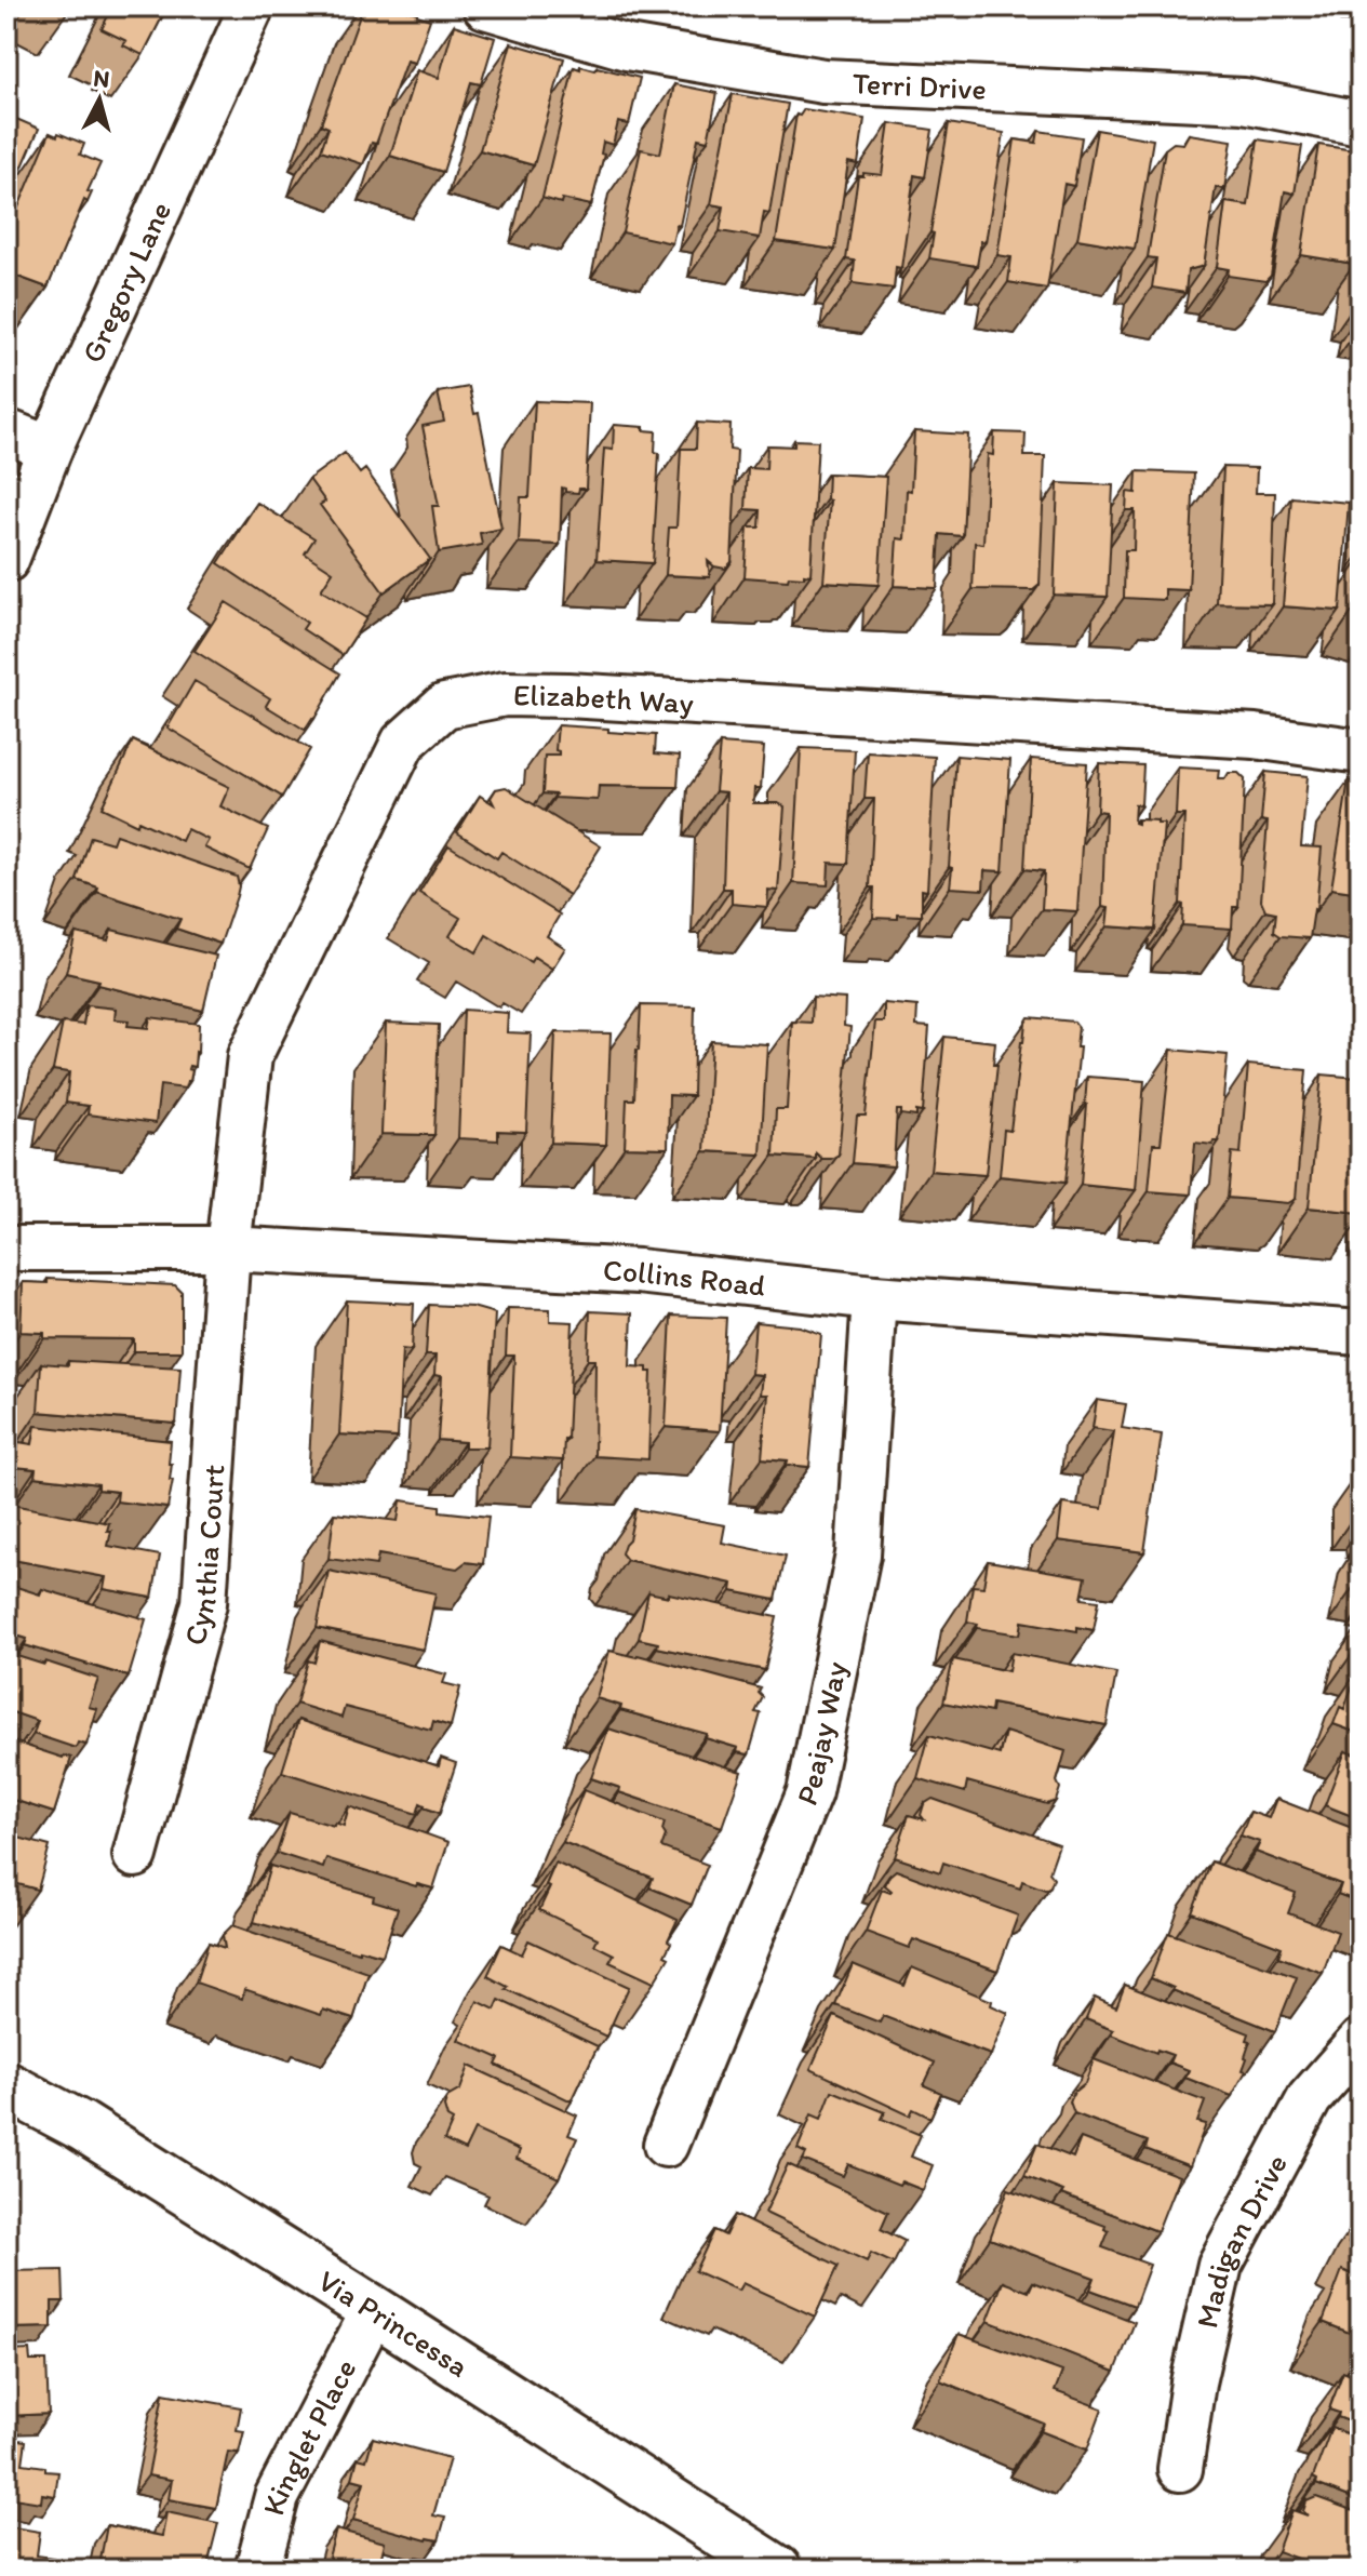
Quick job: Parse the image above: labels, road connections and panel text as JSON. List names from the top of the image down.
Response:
{
  "streets": {
    "street": [
      "Terri Drive",
      "Gregory Lane",
      "Elizabeth Way",
      "Collins Road",
      "Cynthia Court",
      "Peajay Way",
      "Madigan Drive",
      "Via Princessa",
      "Kinglet Place"
    ]
  },
  "crossings": [
    ["Elizabeth Way", "Collins Road"],
    ["Elizabeth Way", "Cynthia Court"],
    ["Collins Road", "Cynthia Court"],
    ["Collins Road", "Peajay Way"],
    ["Via Princessa", "Kinglet Place"]
  ],
  "north": "top"
}
